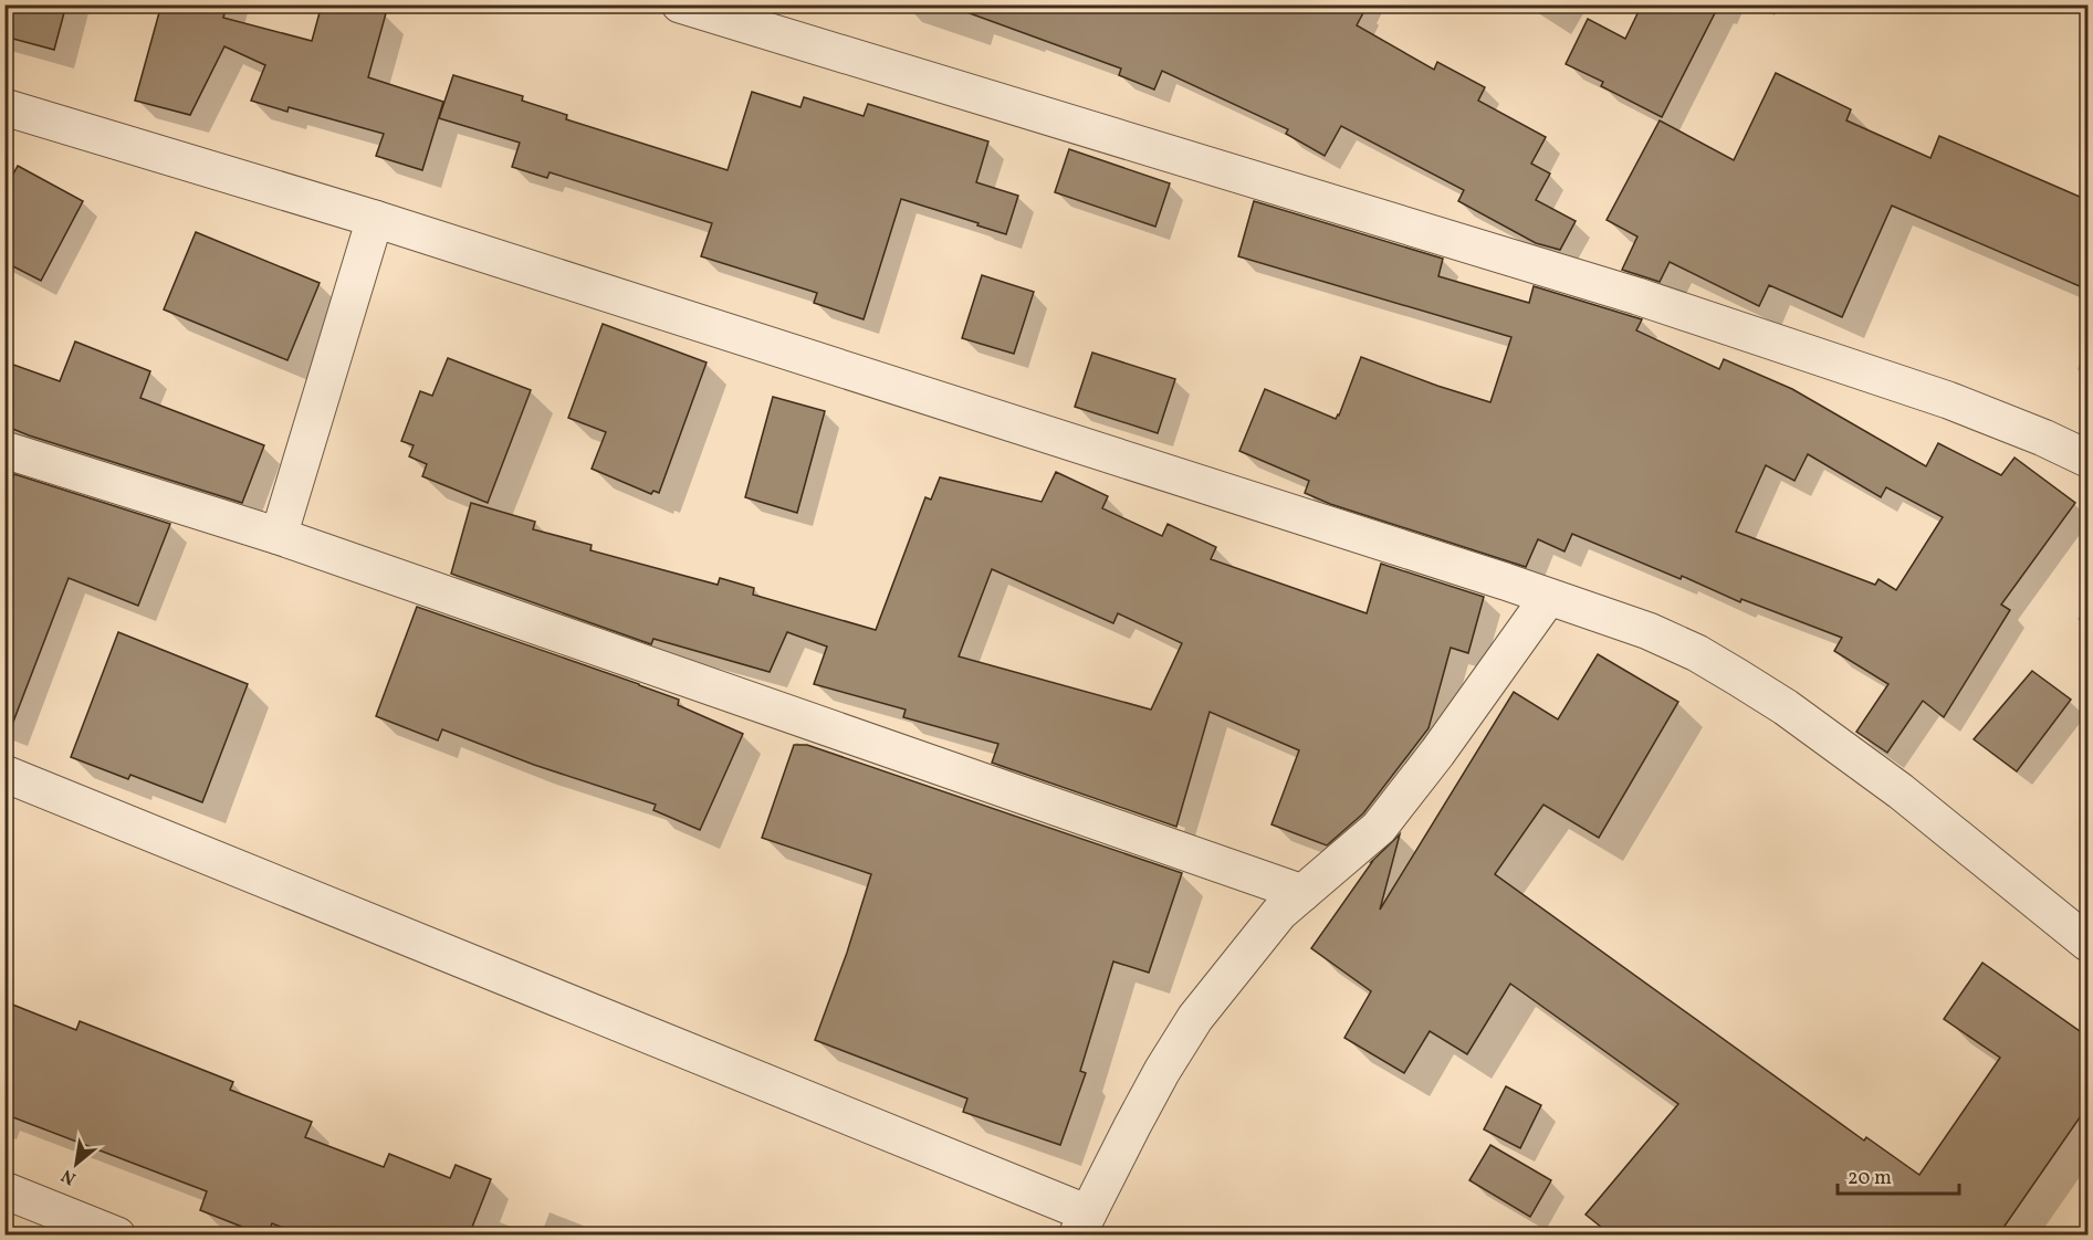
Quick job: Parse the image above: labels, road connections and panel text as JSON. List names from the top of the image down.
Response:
{
  "scale_bar": "20 m",
  "north": "bottom left"
}
